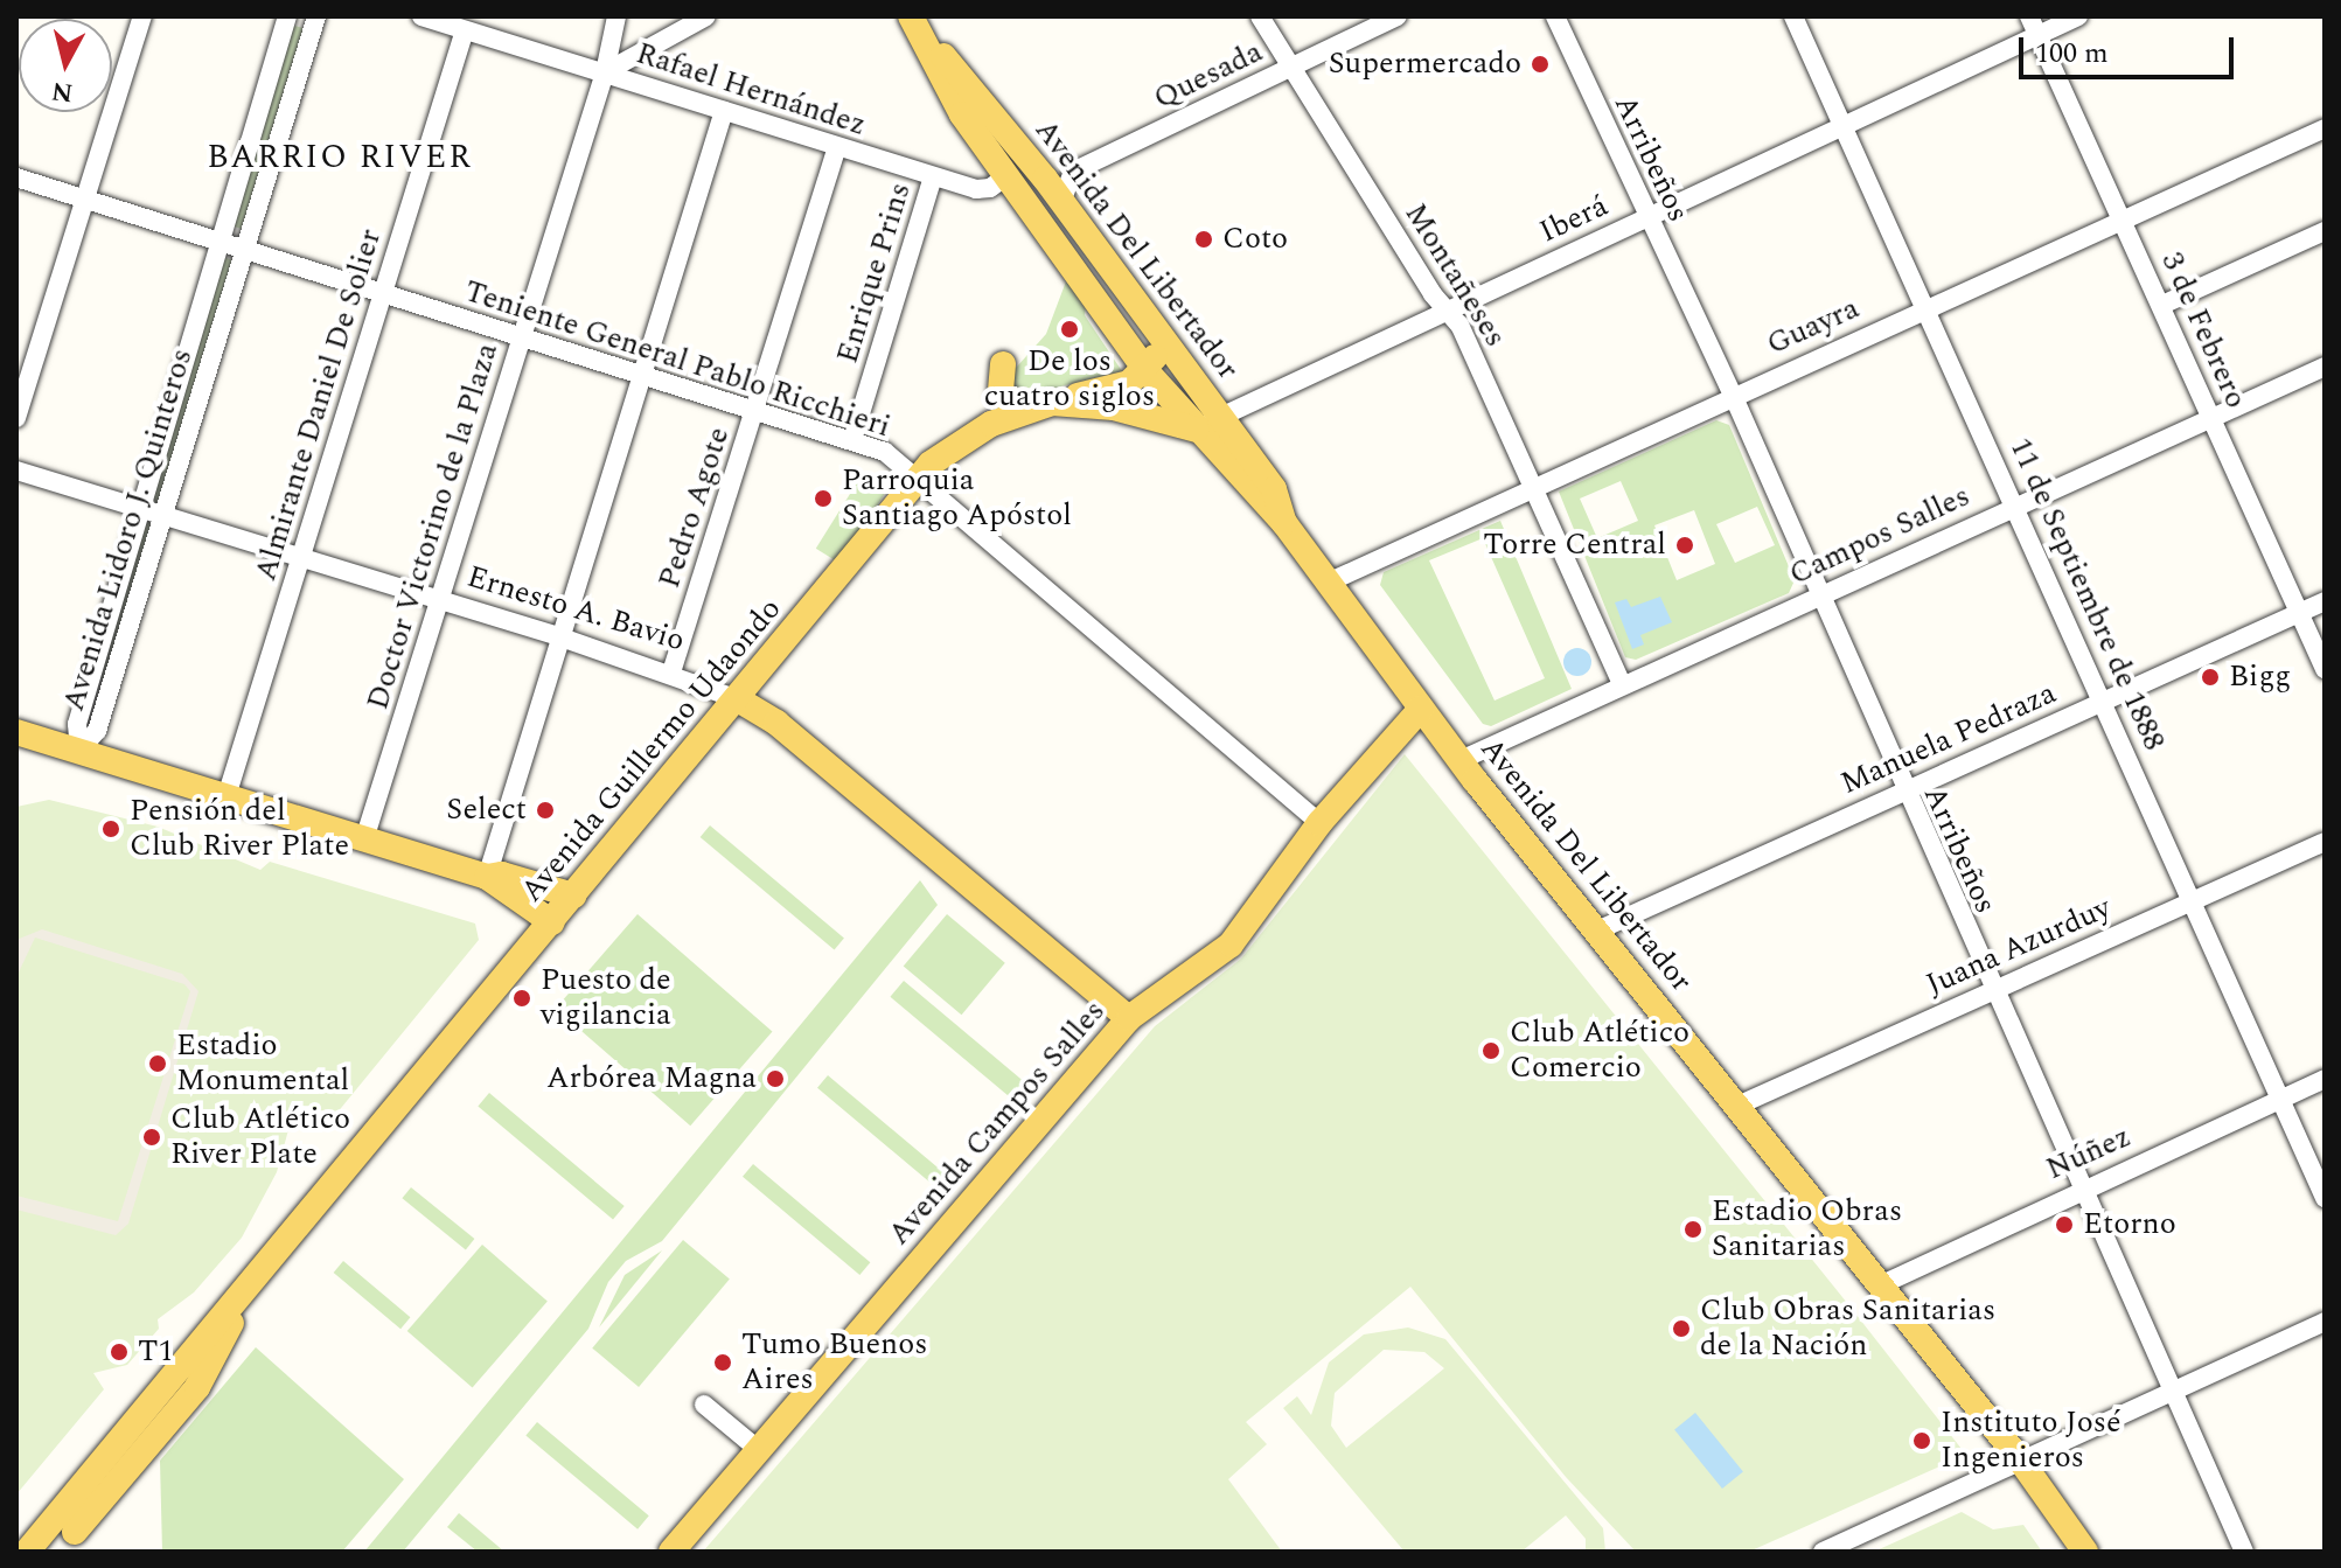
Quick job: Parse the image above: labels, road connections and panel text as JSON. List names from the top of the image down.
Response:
{
  "streets": {
    "main road": [
      "Avenida Del Libertador",
      "Ernesto A. Bavio",
      "Avenida Guillermo Udaondo",
      "Avenida Campos Salles"
    ],
    "street": [
      "Quesada",
      "Rafael Hernández",
      "Arribeños",
      "Iberá",
      "Enrique Prins",
      "Montañeses",
      "Guayra",
      "3 de Febrero",
      "Teniente General Pablo Ricchieri",
      "Almirante Daniel De Solier",
      "Pedro Agote",
      "Doctor Victorino de la Plaza",
      "Avenida Lidoro J. Quinteros",
      "Campos Salles",
      "11 de Septiembre de 1888",
      "Manuela Pedraza",
      "Juana Azurduy",
      "Núñez"
    ]
  },
  "crossings": [
    ["Quesada", "Avenida Del Libertador"],
    ["Quesada", "Montañeses"],
    ["Rafael Hernández", "Avenida Del Libertador"],
    ["Rafael Hernández", "Enrique Prins"],
    ["Rafael Hernández", "Almirante Daniel De Solier"],
    ["Rafael Hernández", "Pedro Agote"],
    ["Rafael Hernández", "Doctor Victorino de la Plaza"],
    ["Arribeños", "Iberá"],
    ["Arribeños", "Guayra"],
    ["Arribeños", "Campos Salles"],
    ["Arribeños", "Manuela Pedraza"],
    ["Arribeños", "Juana Azurduy"],
    ["Arribeños", "Núñez"],
    ["Iberá", "Avenida Del Libertador"],
    ["Iberá", "Montañeses"],
    ["Iberá", "3 de Febrero"],
    ["Iberá", "11 de Septiembre de 1888"],
    ["Iberá", "Avenida Guillermo Udaondo"],
    ["Avenida Del Libertador", "Guayra"],
    ["Avenida Del Libertador", "Campos Salles"],
    ["Avenida Del Libertador", "Manuela Pedraza"],
    ["Avenida Del Libertador", "Avenida Guillermo Udaondo"],
    ["Avenida Del Libertador", "Juana Azurduy"],
    ["Avenida Del Libertador", "Avenida Campos Salles"],
    ["Avenida Del Libertador", "Núñez"],
    ["Enrique Prins", "Teniente General Pablo Ricchieri"],
    ["Montañeses", "Guayra"],
    ["Montañeses", "Campos Salles"],
    ["Guayra", "3 de Febrero"],
    ["Guayra", "11 de Septiembre de 1888"],
    ["3 de Febrero", "Campos Salles"],
    ["3 de Febrero", "Manuela Pedraza"],
    ["Teniente General Pablo Ricchieri", "Almirante Daniel De Solier"],
    ["Teniente General Pablo Ricchieri", "Pedro Agote"],
    ["Teniente General Pablo Ricchieri", "Doctor Victorino de la Plaza"],
    ["Teniente General Pablo Ricchieri", "Avenida Lidoro J. Quinteros"],
    ["Teniente General Pablo Ricchieri", "Avenida Guillermo Udaondo"],
    ["Teniente General Pablo Ricchieri", "Avenida Campos Salles"],
    ["Almirante Daniel De Solier", "Ernesto A. Bavio"],
    ["Pedro Agote", "Ernesto A. Bavio"],
    ["Doctor Victorino de la Plaza", "Ernesto A. Bavio"],
    ["Avenida Lidoro J. Quinteros", "Ernesto A. Bavio"],
    ["Campos Salles", "11 de Septiembre de 1888"],
    ["11 de Septiembre de 1888", "Manuela Pedraza"],
    ["11 de Septiembre de 1888", "Juana Azurduy"],
    ["11 de Septiembre de 1888", "Núñez"],
    ["Ernesto A. Bavio", "Avenida Guillermo Udaondo"],
    ["Ernesto A. Bavio", "Avenida Campos Salles"]
  ],
  "districts": ["BARRIO RIVER"],
  "places": [
    "Supermercado",
    "Coto",
    "De los cuatro siglos",
    "Parroquia Santiago Apóstol",
    "Torre Central",
    "Bigg",
    "Select",
    "Pensión del Club River Plate",
    "Puesto de vigilancia",
    "Club Atlético Comercio",
    "Estadio Monumental",
    "Arbórea Magna",
    "Club Atlético River Plate",
    "Etorno",
    "Estadio Obras Sanitarias",
    "Club Obras Sanitarias de la Nación",
    "T1",
    "Tumo Buenos Aires",
    "Instituto José Ingenieros"
  ],
  "scale_bar": "100 m",
  "north": "bottom"
}
